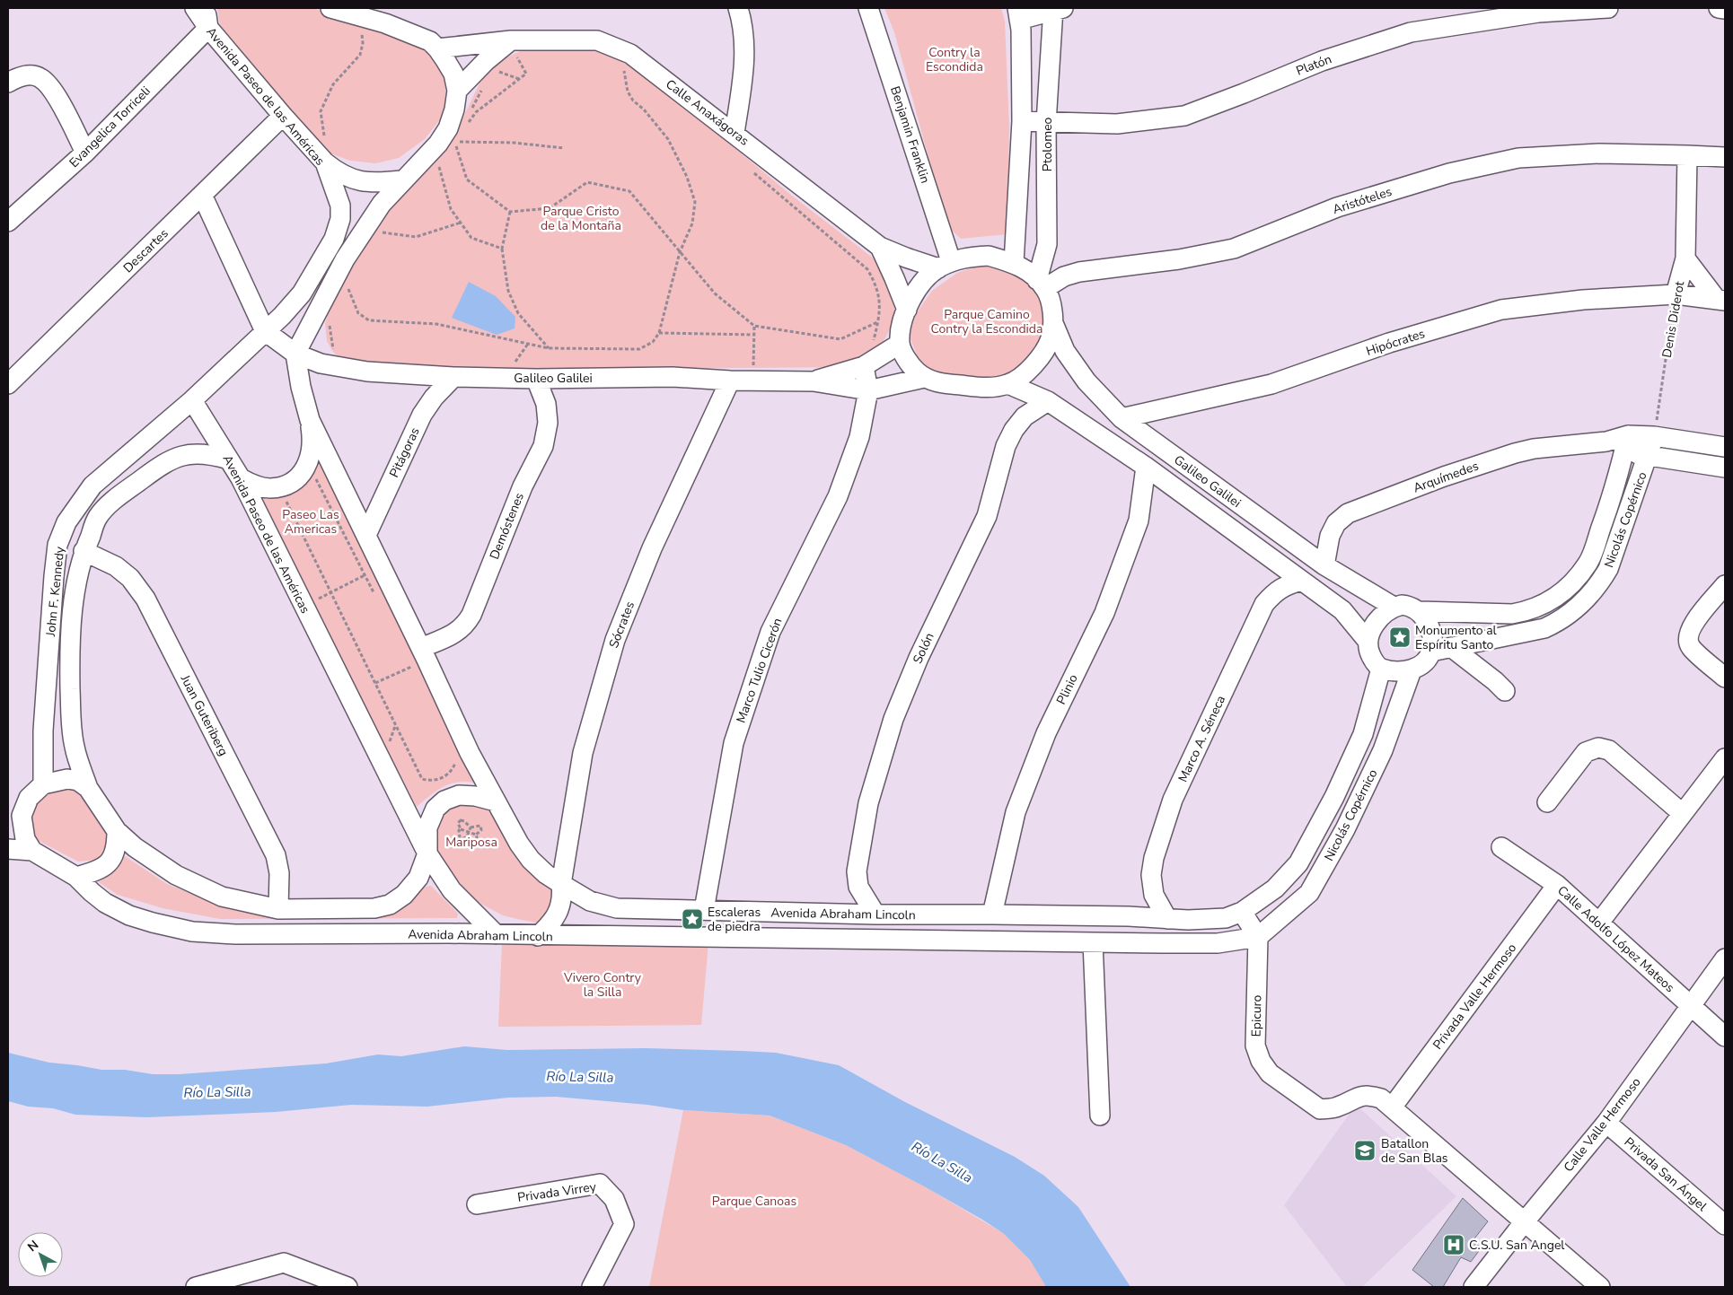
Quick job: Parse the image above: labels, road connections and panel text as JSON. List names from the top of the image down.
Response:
{
  "streets": {
    "street": [
      "Platón",
      "Avenida Paseo de las Américas",
      "Calle Anaxágoras",
      "Evangelica Torriceli",
      "Benjamin Franklin",
      "Ptolomeo",
      "Aristóteles",
      "Descartes",
      "Denis Diderot",
      "Hipócrates",
      "Galileo Galilei",
      "Pitágoras",
      "Arquímedes",
      "Nicolás Copérnico",
      "Demóstenes",
      "John F. Kennedy",
      "Sócrates",
      "Solón",
      "Marco Tulio Cicerón",
      "Plinio",
      "Juan Guteriberg",
      "Marco A. Séneca",
      "Avenida Abraham Lincoln",
      "Calle Adolfo López Mateos",
      "Privada Valle Hermoso",
      "Epicuro",
      "Calle Valle Hermoso",
      "Privada San Ángel",
      "Privada Virrey"
    ]
  },
  "crossings": [
    ["Platón", "Ptolomeo"],
    ["Avenida Paseo de las Américas", "Evangelica Torriceli"],
    ["Avenida Paseo de las Américas", "Descartes"],
    ["Avenida Paseo de las Américas", "Galileo Galilei"],
    ["Avenida Paseo de las Américas", "John F. Kennedy"],
    ["Avenida Paseo de las Américas", "Avenida Abraham Lincoln"],
    ["Calle Anaxágoras", "Benjamin Franklin"],
    ["Calle Anaxágoras", "Ptolomeo"],
    ["Calle Anaxágoras", "Aristóteles"],
    ["Calle Anaxágoras", "Galileo Galilei"],
    ["Benjamin Franklin", "Ptolomeo"],
    ["Benjamin Franklin", "Aristóteles"],
    ["Benjamin Franklin", "Galileo Galilei"],
    ["Ptolomeo", "Aristóteles"],
    ["Ptolomeo", "Galileo Galilei"],
    ["Aristóteles", "Denis Diderot"],
    ["Aristóteles", "Galileo Galilei"],
    ["Denis Diderot", "Hipócrates"],
    ["Hipócrates", "Galileo Galilei"],
    ["Galileo Galilei", "Pitágoras"],
    ["Galileo Galilei", "Arquímedes"],
    ["Galileo Galilei", "Nicolás Copérnico"],
    ["Galileo Galilei", "Demóstenes"],
    ["Galileo Galilei", "Sócrates"],
    ["Galileo Galilei", "Solón"],
    ["Galileo Galilei", "Marco Tulio Cicerón"],
    ["Galileo Galilei", "Plinio"],
    ["Galileo Galilei", "Marco A. Séneca"],
    ["Arquímedes", "Nicolás Copérnico"],
    ["Nicolás Copérnico", "Avenida Abraham Lincoln"],
    ["Nicolás Copérnico", "Epicuro"],
    ["John F. Kennedy", "Juan Guteriberg"],
    ["John F. Kennedy", "Avenida Abraham Lincoln"],
    ["Sócrates", "Avenida Abraham Lincoln"],
    ["Solón", "Avenida Abraham Lincoln"],
    ["Marco Tulio Cicerón", "Avenida Abraham Lincoln"],
    ["Plinio", "Avenida Abraham Lincoln"],
    ["Marco A. Séneca", "Avenida Abraham Lincoln"],
    ["Avenida Abraham Lincoln", "Epicuro"],
    ["Calle Adolfo López Mateos", "Privada Valle Hermoso"],
    ["Calle Adolfo López Mateos", "Calle Valle Hermoso"],
    ["Privada Valle Hermoso", "Epicuro"],
    ["Calle Valle Hermoso", "Privada San Ángel"]
  ],
  "water": ["Río La Silla"],
  "parks": [
    "Contry la Escondida",
    "Parque Cristo de la Montaña",
    "Parque Camino Contry la Escondida",
    "Paseo Las Americas",
    "Mariposa",
    "Vivero Contry la Silla",
    "Parque Canoas"
  ],
  "places": {
    "place": ["Monumento al Espíritu Santo", "Escaleras de piedra"],
    "school or university": ["Batallon de San Blas"],
    "hospital": ["C.S.U. San Angel"]
  },
  "north": "top left"
}
